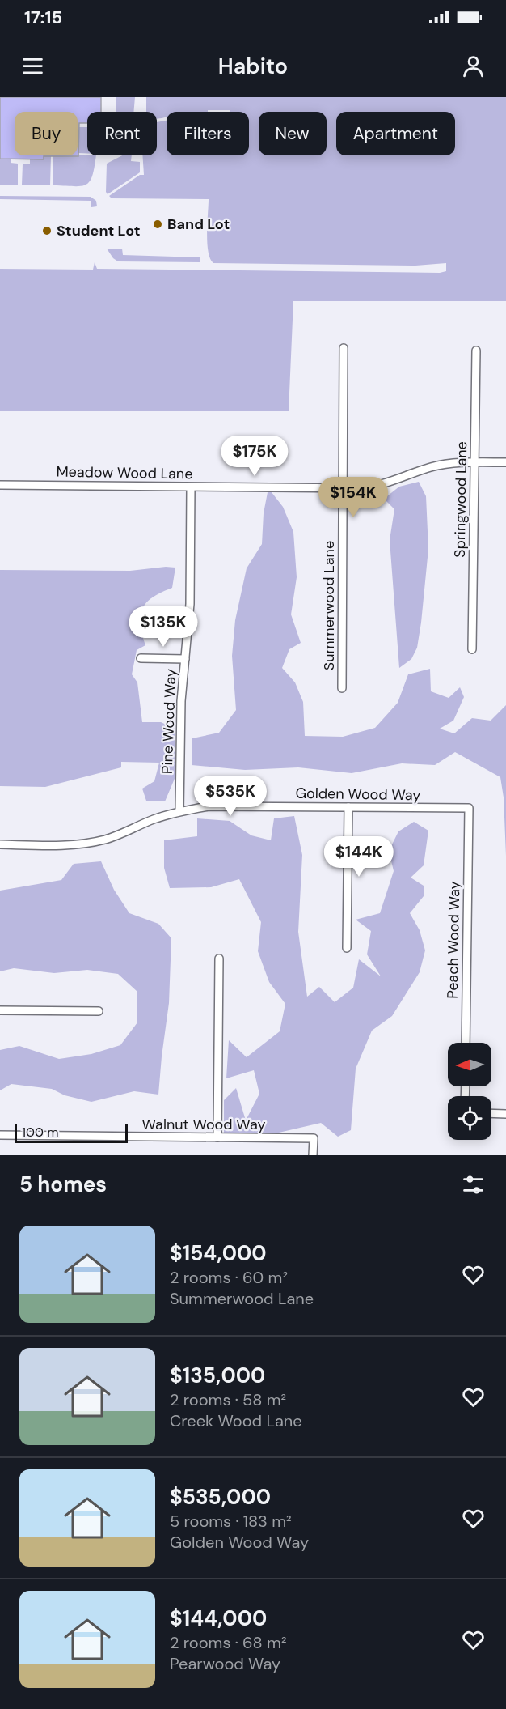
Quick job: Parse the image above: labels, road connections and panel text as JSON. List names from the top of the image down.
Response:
{
  "streets": {
    "street": [
      "Meadow Wood Lane",
      "Springwood Lane",
      "Summerwood Lane",
      "Pine Wood Way",
      "Golden Wood Way",
      "Peach Wood Way",
      "Walnut Wood Way"
    ]
  },
  "crossings": [
    ["Meadow Wood Lane", "Springwood Lane"],
    ["Meadow Wood Lane", "Summerwood Lane"],
    ["Meadow Wood Lane", "Pine Wood Way"],
    ["Pine Wood Way", "Golden Wood Way"],
    ["Golden Wood Way", "Peach Wood Way"]
  ],
  "places": ["Band Lot", "Student Lot"],
  "scale_bar": "100 m",
  "north": "left",
  "page": {
    "status": "17:15",
    "header": "Habito",
    "chip": [
      "Buy",
      "Rent",
      "Filters",
      "New",
      "Apartment"
    ],
    "price": [
      "$175K",
      "$154K",
      "$135K",
      "$535K",
      "$144K"
    ],
    "scale": "100 m",
    "heading": "5 homes",
    "list": [
      {
        "name": "$154,000",
        "note": "2 rooms · 60 m² · Summerwood Lane"
      },
      {
        "name": "$135,000",
        "note": "2 rooms · 58 m² · Creek Wood Lane"
      },
      {
        "name": "$535,000",
        "note": "5 rooms · 183 m² · Golden Wood Way"
      },
      {
        "name": "$144,000",
        "note": "2 rooms · 68 m² · Pearwood Way"
      }
    ]
  }
}
